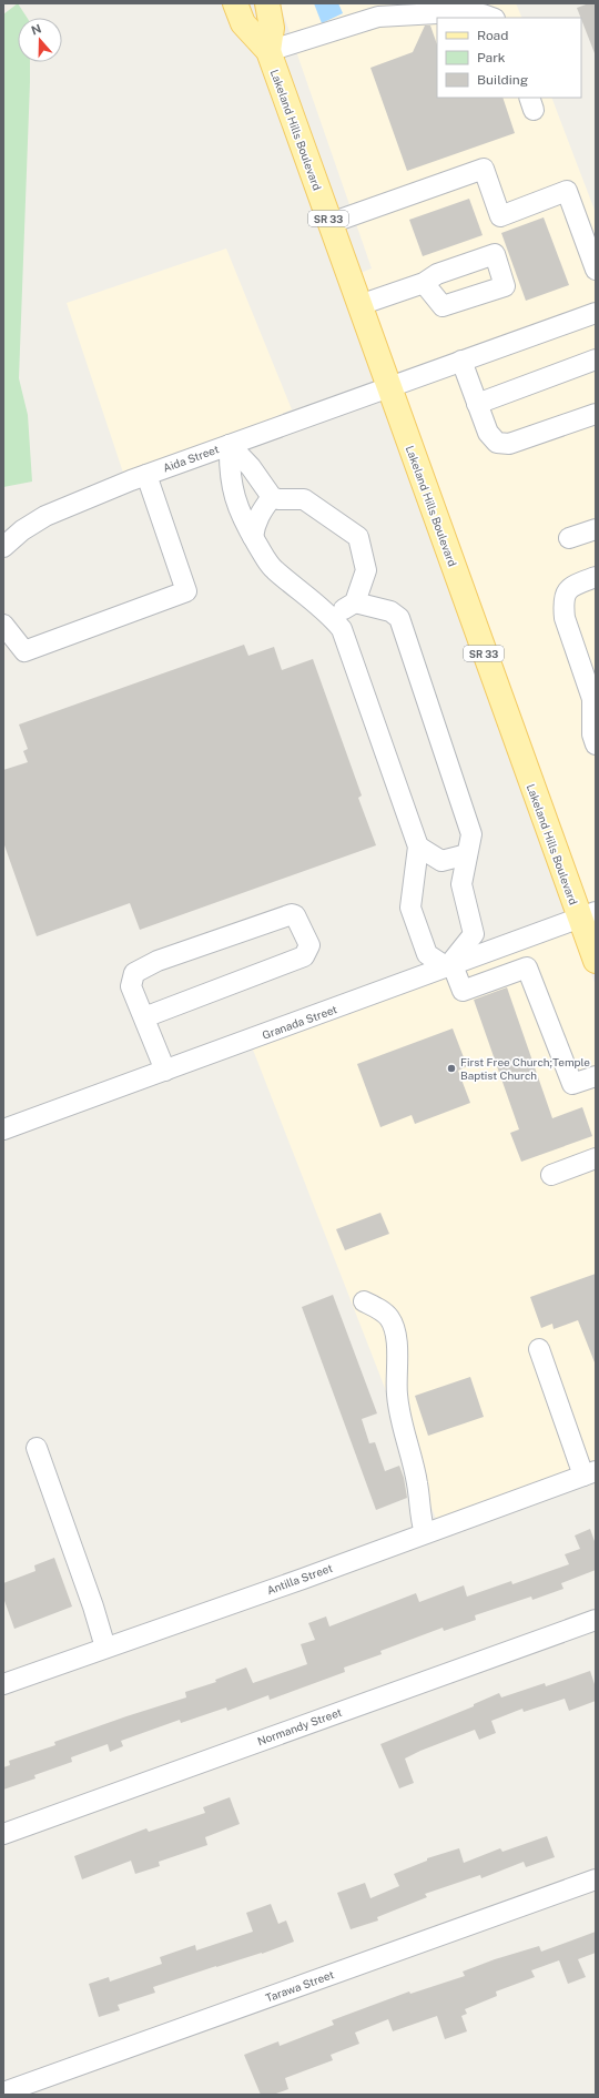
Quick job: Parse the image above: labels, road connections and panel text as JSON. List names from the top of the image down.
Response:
{
  "streets": {
    "main road": ["Lakeland Hills Boulevard", "SR 33"],
    "street": [
      "Aida Street",
      "Granada Street",
      "Antilla Street",
      "Normandy Street",
      "Tarawa Street"
    ]
  },
  "crossings": [
    ["Lakeland Hills Boulevard", "Aida Street"],
    ["Lakeland Hills Boulevard", "Granada Street"]
  ],
  "places": ["First Free Church;Temple Baptist Church"],
  "legend": ["Road", "Park", "Building"],
  "north": "top"
}
